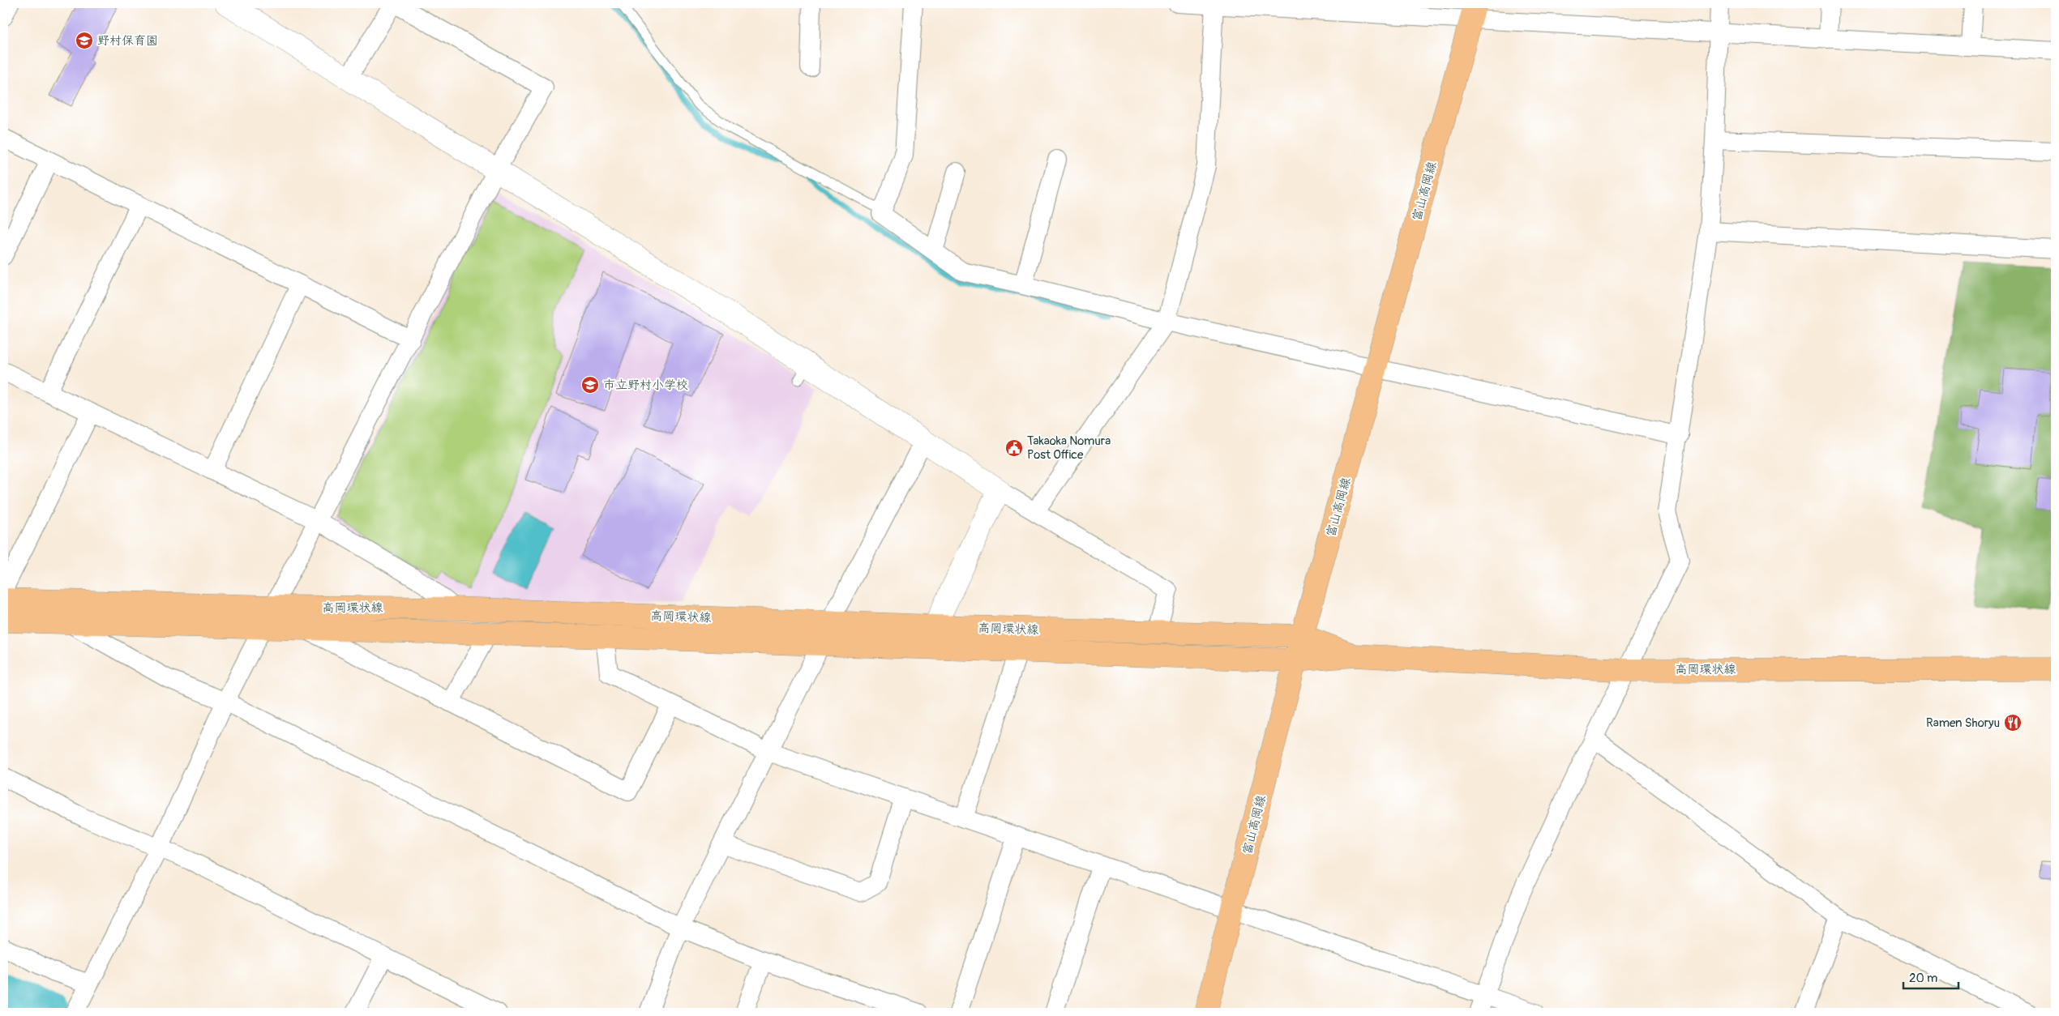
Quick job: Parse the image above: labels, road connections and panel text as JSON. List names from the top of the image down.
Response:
{
  "streets": {
    "main road": ["富山高岡線", "高岡環状線"]
  },
  "crossings": [
    ["富山高岡線", "高岡環状線"]
  ],
  "places": {
    "school or university": ["野村保育園", "市立野村小学校"],
    "public building": ["Takaoka Nomura Post Office"],
    "restaurant": ["Ramen Shoryu"]
  },
  "scale_bar": "20 m"
}
